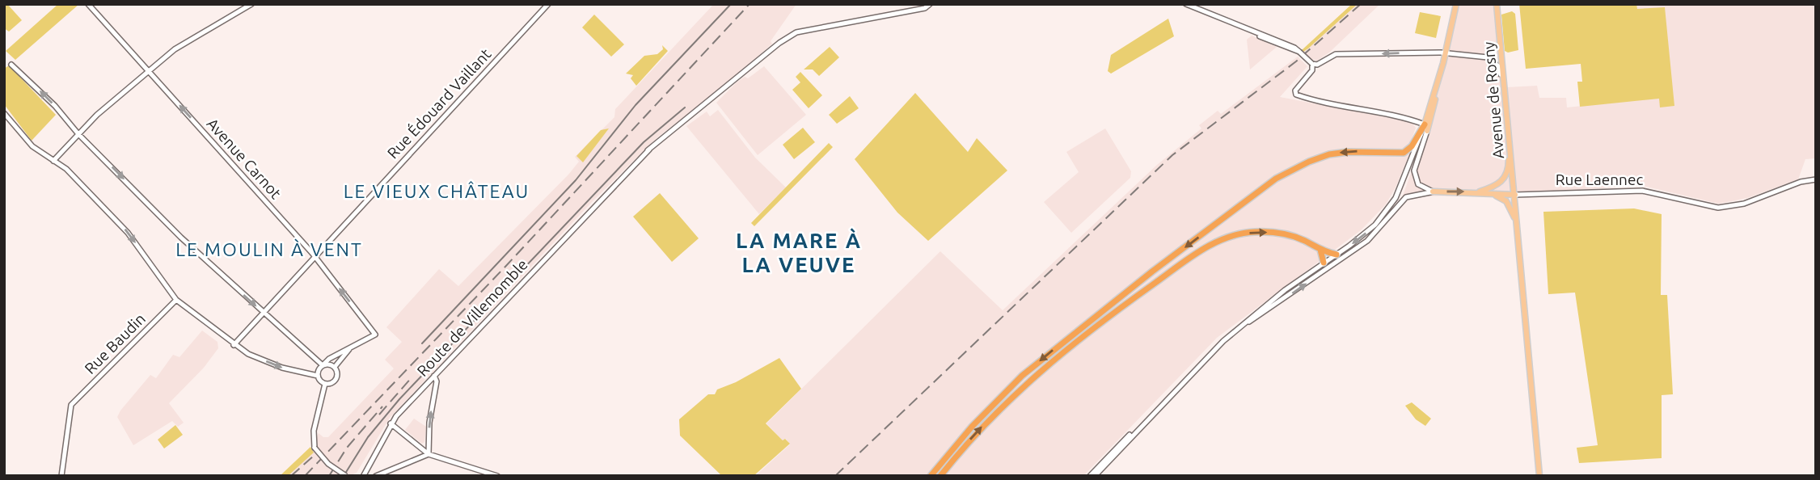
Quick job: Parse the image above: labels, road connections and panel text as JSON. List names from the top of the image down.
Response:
{
  "streets": {
    "main road": ["Avenue de Rosny", "Rue Laennec"],
    "street": [
      "Rue Édouard Vaillant",
      "Avenue Carnot",
      "Route de Villemomble",
      "Rue Baudin"
    ]
  },
  "crossings": [
    ["Avenue de Rosny", "Rue Laennec"],
    ["Rue Édouard Vaillant", "Avenue Carnot"]
  ],
  "one_way": ["Avenue Carnot"],
  "districts": ["LE VIEUX CHÂTEAU", "LA MARE À LA VEUVE", "LE MOULIN À VENT"]
}
